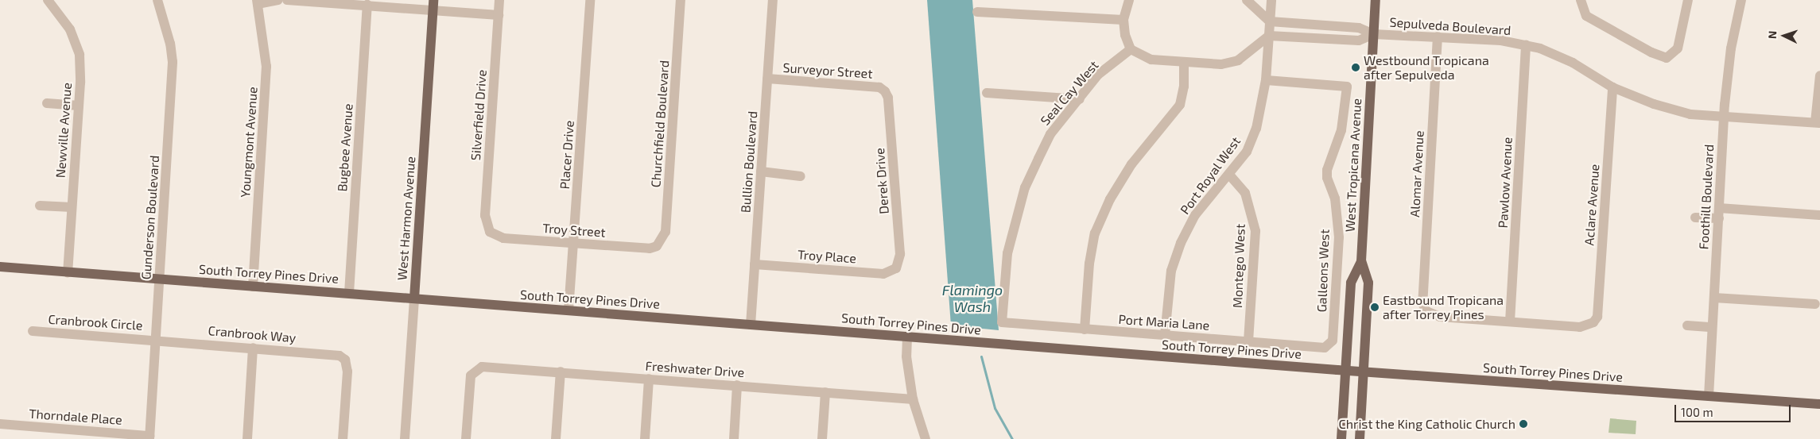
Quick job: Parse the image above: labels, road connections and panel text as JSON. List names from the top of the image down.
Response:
{
  "streets": {
    "main road": ["West Tropicana Avenue", "West Harmon Avenue", "South Torrey Pines Drive"],
    "street": [
      "Sepulveda Boulevard",
      "Surveyor Street",
      "Seal Cay West",
      "Silverfield Drive",
      "Churchfield Boulevard",
      "Newville Avenue",
      "Youngmont Avenue",
      "Bugbee Avenue",
      "Placer Drive",
      "Bullion Boulevard",
      "Alomar Avenue",
      "Port Royal West",
      "Derek Drive",
      "Pawlow Avenue",
      "Foothill Boulevard",
      "Aclare Avenue",
      "Gunderson Boulevard",
      "Troy Street",
      "Troy Place",
      "Montego West",
      "Galleons West",
      "Cranbrook Circle",
      "Port Maria Lane",
      "Cranbrook Way",
      "Freshwater Drive",
      "Thorndale Place"
    ]
  },
  "crossings": [
    ["Sepulveda Boulevard", "West Tropicana Avenue"],
    ["Sepulveda Boulevard", "Alomar Avenue"],
    ["Sepulveda Boulevard", "Port Royal West"],
    ["Sepulveda Boulevard", "Pawlow Avenue"],
    ["Sepulveda Boulevard", "Foothill Boulevard"],
    ["Sepulveda Boulevard", "Aclare Avenue"],
    ["Surveyor Street", "Bullion Boulevard"],
    ["Surveyor Street", "Derek Drive"],
    ["Seal Cay West", "Port Maria Lane"],
    ["Silverfield Drive", "Troy Street"],
    ["Churchfield Boulevard", "Troy Street"],
    ["Newville Avenue", "South Torrey Pines Drive"],
    ["Youngmont Avenue", "South Torrey Pines Drive"],
    ["Bugbee Avenue", "South Torrey Pines Drive"],
    ["Placer Drive", "Troy Street"],
    ["Placer Drive", "South Torrey Pines Drive"],
    ["Bullion Boulevard", "Troy Place"],
    ["Bullion Boulevard", "South Torrey Pines Drive"],
    ["West Tropicana Avenue", "South Torrey Pines Drive"],
    ["Alomar Avenue", "Pawlow Avenue"],
    ["Alomar Avenue", "Aclare Avenue"],
    ["Port Royal West", "Montego West"],
    ["Port Royal West", "Galleons West"],
    ["Port Royal West", "Port Maria Lane"],
    ["Derek Drive", "Troy Place"],
    ["Pawlow Avenue", "Aclare Avenue"],
    ["Foothill Boulevard", "South Torrey Pines Drive"],
    ["Gunderson Boulevard", "South Torrey Pines Drive"],
    ["Gunderson Boulevard", "Cranbrook Circle"],
    ["Gunderson Boulevard", "Cranbrook Way"],
    ["Gunderson Boulevard", "Thorndale Place"],
    ["West Harmon Avenue", "South Torrey Pines Drive"],
    ["Montego West", "Port Maria Lane"],
    ["Galleons West", "Port Maria Lane"],
    ["Cranbrook Circle", "Cranbrook Way"]
  ],
  "water": ["Flamingo Wash"],
  "places": ["Westbound Tropicana after Sepulveda", "Eastbound Tropicana after Torrey Pines", "Christ the King Catholic Church"],
  "scale_bar": "100 m",
  "north": "left"
}
